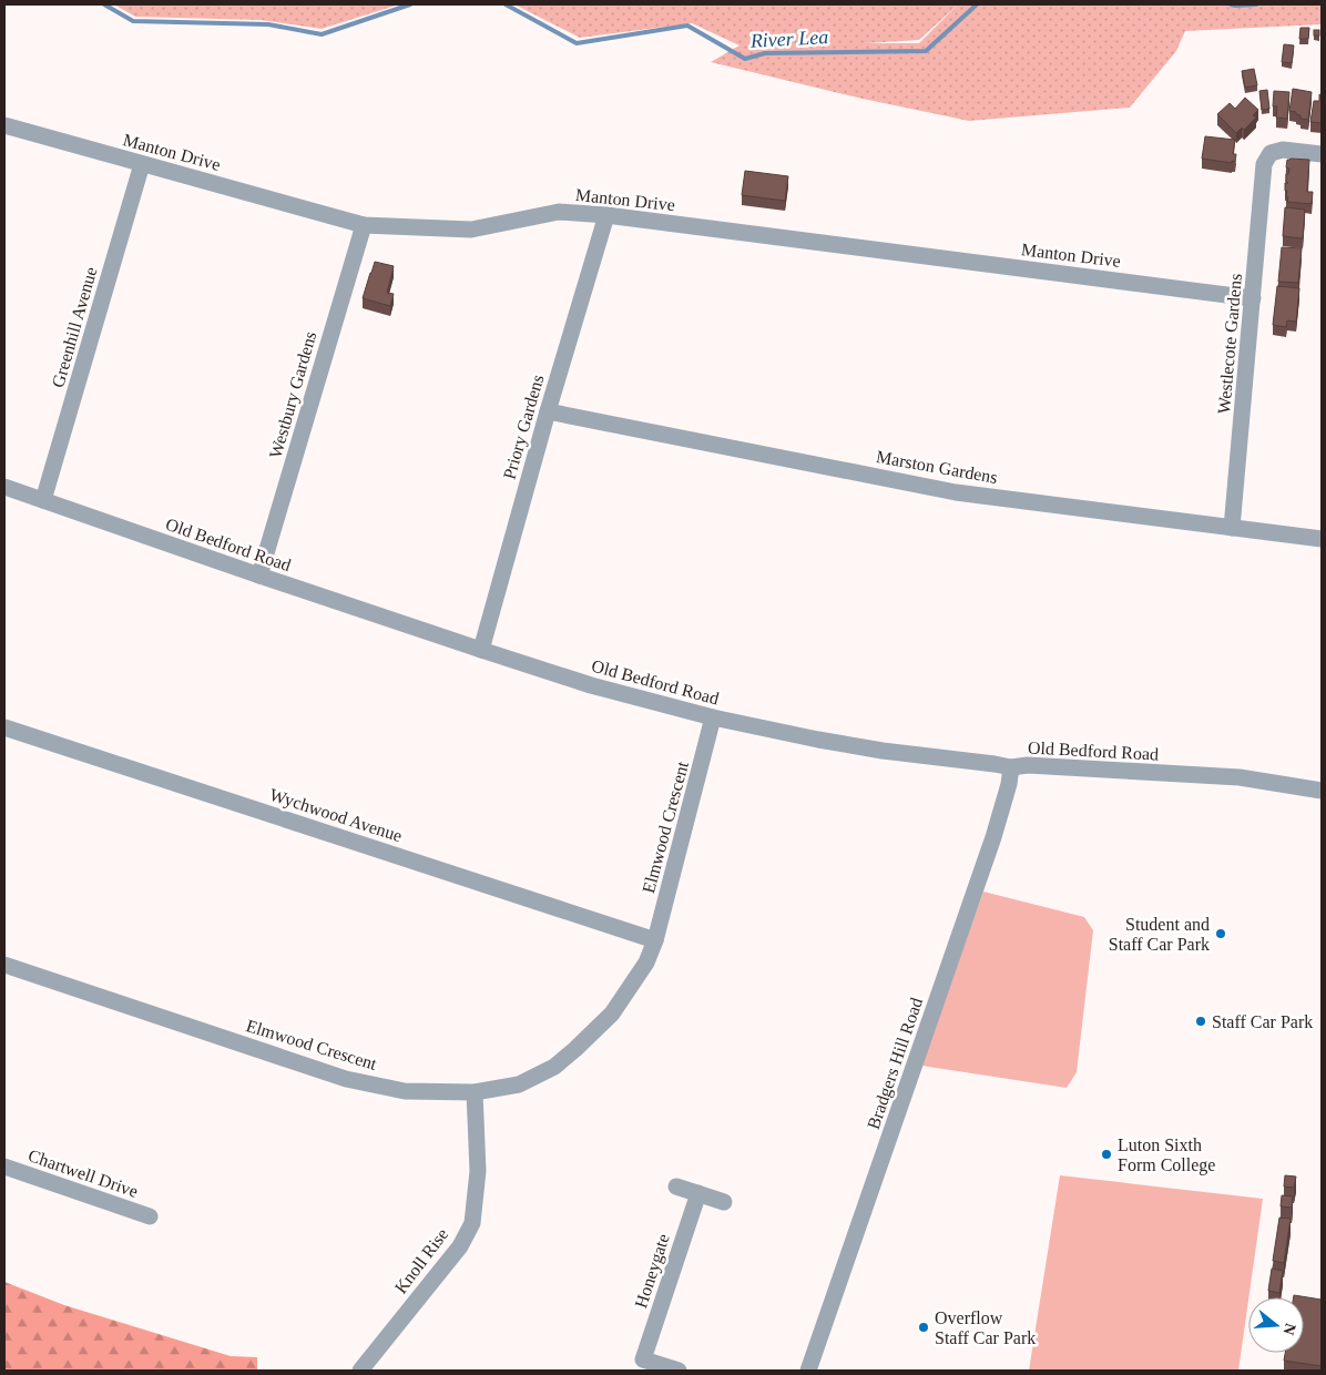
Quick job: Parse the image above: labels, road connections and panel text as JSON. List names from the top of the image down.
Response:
{
  "streets": {
    "street": [
      "Manton Drive",
      "Greenhill Avenue",
      "Westlecote Gardens",
      "Westbury Gardens",
      "Priory Gardens",
      "Marston Gardens",
      "Old Bedford Road",
      "Wychwood Avenue",
      "Elmwood Crescent",
      "Bradgers Hill Road",
      "Chartwell Drive",
      "Knoll Rise",
      "Honeygate"
    ]
  },
  "crossings": [
    ["Manton Drive", "Greenhill Avenue"],
    ["Manton Drive", "Westlecote Gardens"],
    ["Manton Drive", "Westbury Gardens"],
    ["Manton Drive", "Priory Gardens"],
    ["Greenhill Avenue", "Old Bedford Road"],
    ["Westlecote Gardens", "Marston Gardens"],
    ["Westbury Gardens", "Old Bedford Road"],
    ["Priory Gardens", "Marston Gardens"],
    ["Priory Gardens", "Old Bedford Road"],
    ["Old Bedford Road", "Elmwood Crescent"],
    ["Old Bedford Road", "Bradgers Hill Road"],
    ["Wychwood Avenue", "Elmwood Crescent"],
    ["Elmwood Crescent", "Knoll Rise"]
  ],
  "water": ["River Lea"],
  "places": [
    "Student and Staff Car Park",
    "Staff Car Park",
    "Luton Sixth Form College",
    "Overflow Staff Car Park"
  ],
  "north": "right"
}
